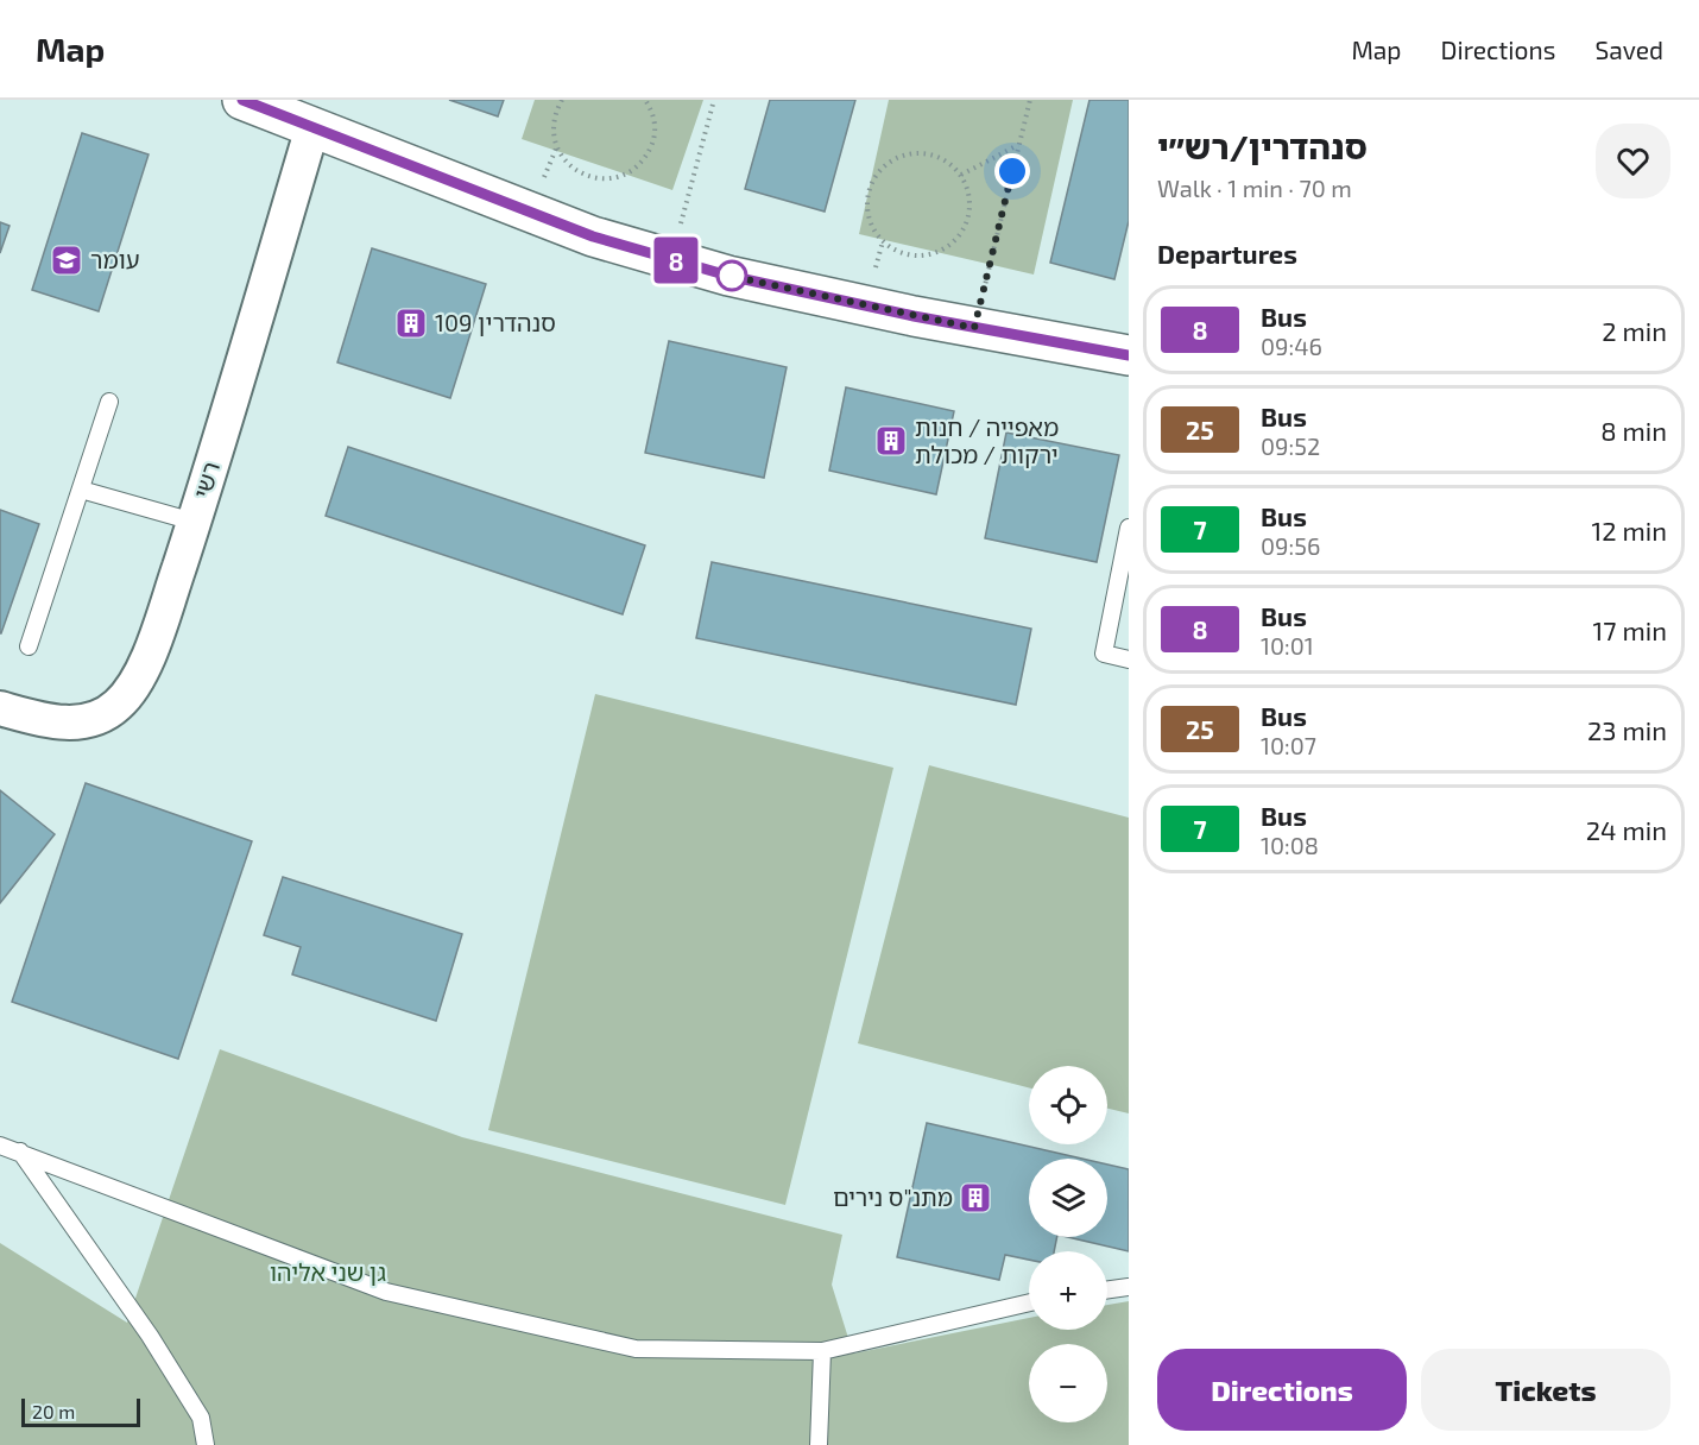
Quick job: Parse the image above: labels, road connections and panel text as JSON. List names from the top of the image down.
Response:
{
  "streets": {
    "street": ["רשי"]
  },
  "parks": ["גן שני אליהו"],
  "places": {
    "school or university": ["עומר"],
    "building": ["סנהדרין 109", "מאפייה / חנות ירקות / מכולת", "מתנ\"ס נירים"]
  },
  "lines": ["bus line 8"],
  "scale_bar": "20 m",
  "page": {
    "header": "Map",
    "nav": ["Map", "Directions", "Saved"],
    "on_map": "8",
    "heading": [
      ["סנהדרין/רש״י", "Walk · 1 min · 70 m"],
      "Departures"
    ],
    "list": [
      {
        "mark": "8",
        "name": "Bus",
        "note": "09:46",
        "value": "2 min"
      },
      {
        "mark": "25",
        "name": "Bus",
        "note": "09:52",
        "value": "8 min"
      },
      {
        "mark": "7",
        "name": "Bus",
        "note": "09:56",
        "value": "12 min"
      },
      {
        "mark": "8",
        "name": "Bus",
        "note": "10:01",
        "value": "17 min"
      },
      {
        "mark": "25",
        "name": "Bus",
        "note": "10:07",
        "value": "23 min"
      },
      {
        "mark": "7",
        "name": "Bus",
        "note": "10:08",
        "value": "24 min"
      }
    ],
    "map_buttons": ["+", "−"],
    "buttons": ["Directions", "Tickets"],
    "scale": "20 m"
  }
}
